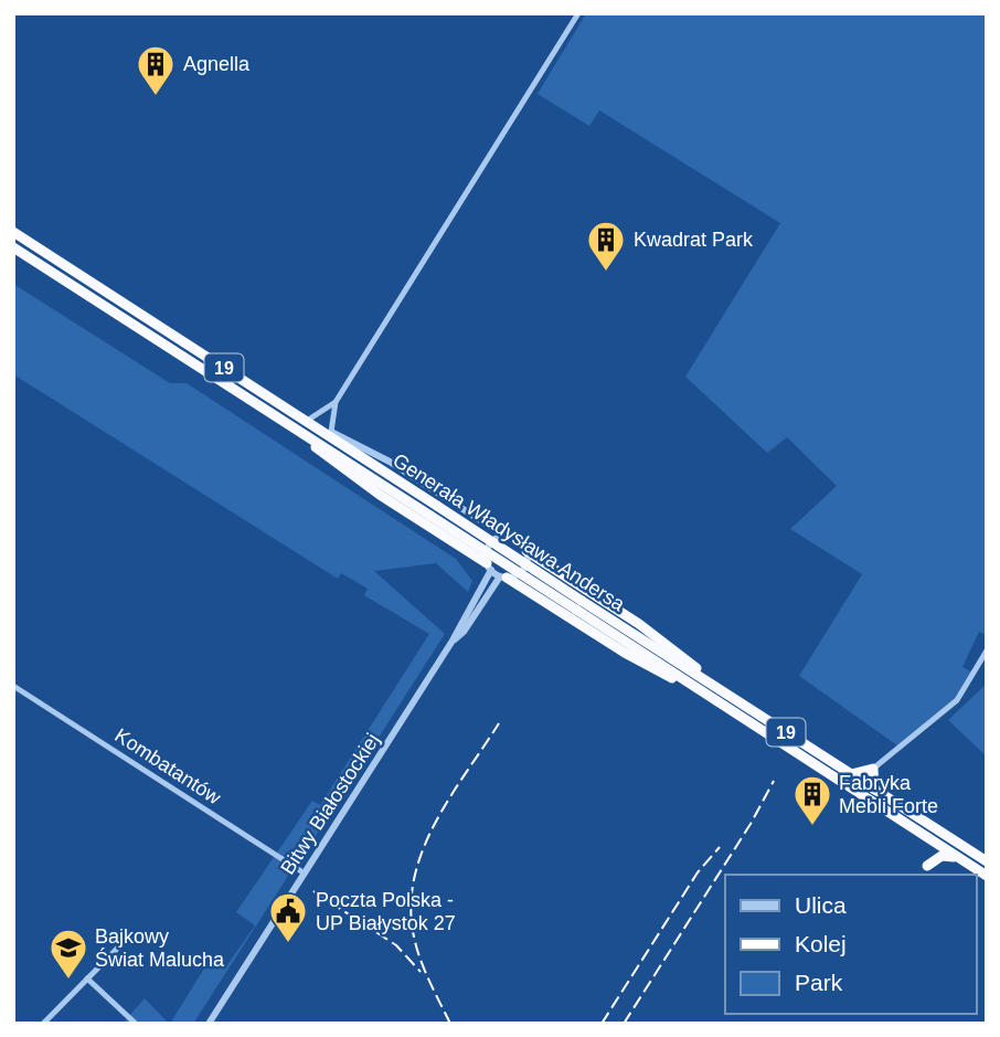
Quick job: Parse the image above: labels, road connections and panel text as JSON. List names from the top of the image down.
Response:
{
  "streets": {
    "highway": ["19", "Generała Władysława Andersa"],
    "street": ["Kombatantów", "Bitwy Białostockiej"]
  },
  "crossings": [
    ["Kombatantów", "Bitwy Białostockiej"]
  ],
  "places": {
    "building": ["Agnella", "Kwadrat Park", "Fabryka Mebli Forte"],
    "public building": ["Poczta Polska - UP Białystok 27"],
    "school or university": ["Bajkowy Świat Malucha"]
  },
  "legend": ["Ulica", "Kolej", "Park"]
}
